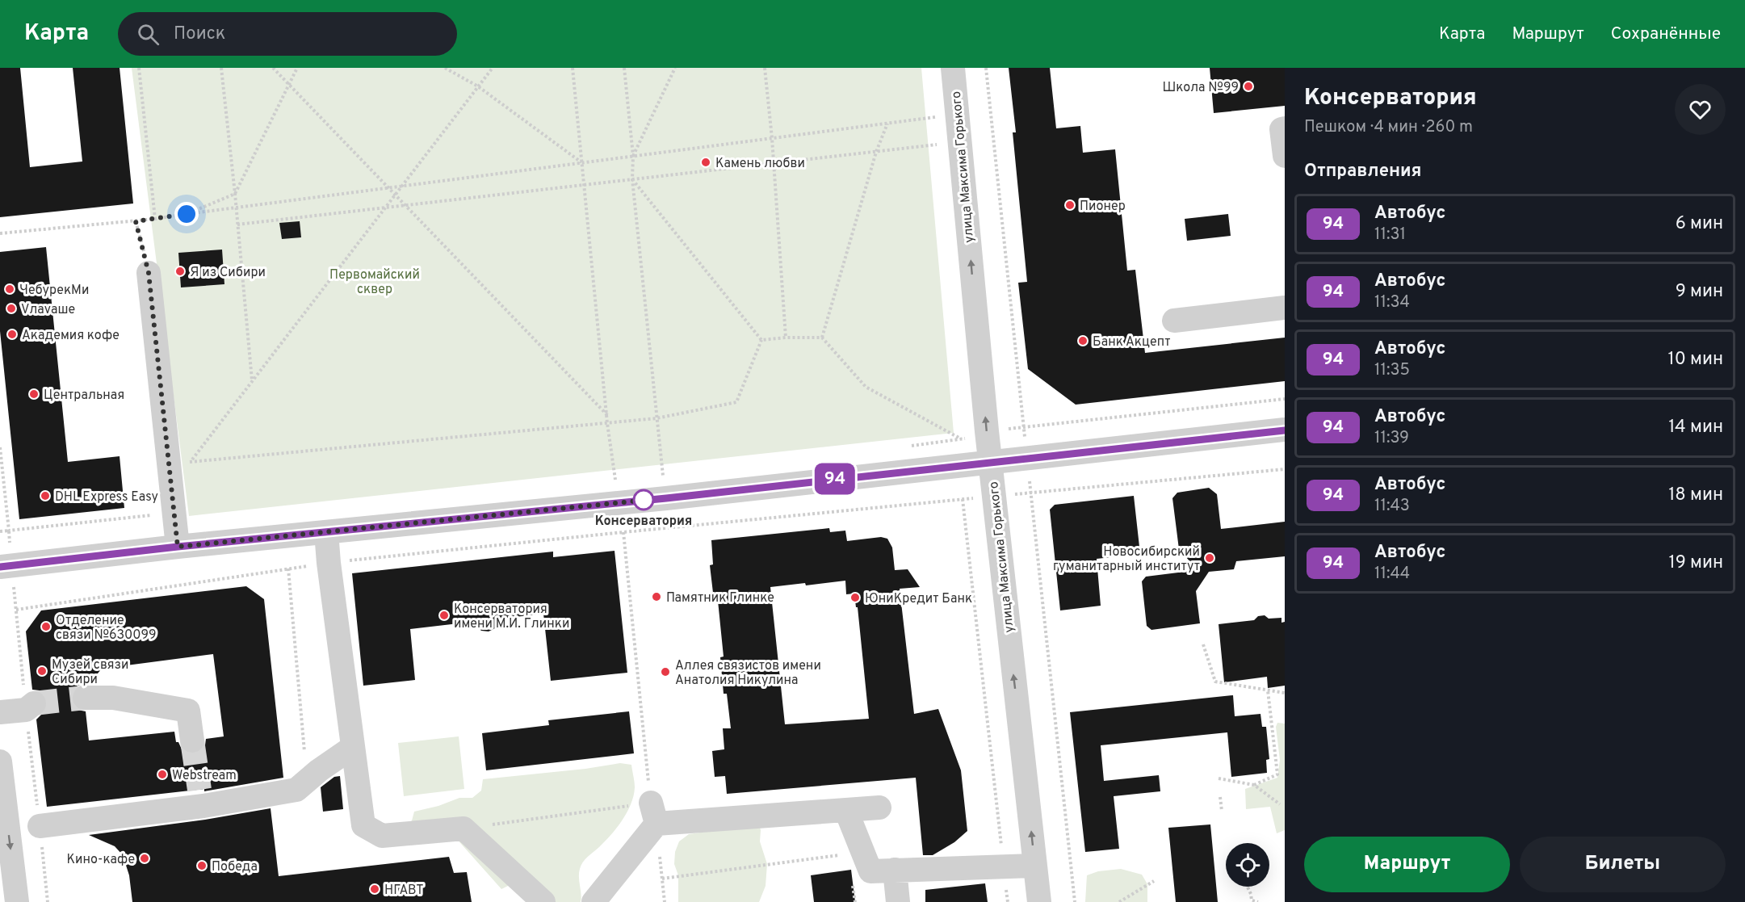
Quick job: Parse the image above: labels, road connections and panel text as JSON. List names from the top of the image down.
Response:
{
  "streets": {
    "street": ["улица Максима Горького"]
  },
  "one_way": ["улица Максима Горького"],
  "parks": ["Первомайский сквер"],
  "places": [
    "Школа №99",
    "Камень любви",
    "Пионер",
    "Я из Сибири",
    "ЧебурекМи",
    "Vлаvаше",
    "Академия кофе",
    "Банк Акцепт",
    "Центральная",
    "DHL Express Easy",
    "Консерватория",
    "Новосибирский гуманитарный институт",
    "Памятник Глинке",
    "ЮниКредит Банк",
    "Консерватория имени М.И. Глинки",
    "Отделение связи №630099",
    "Музей связи Сибири",
    "Аллея связистов имени Анатолия Никулина",
    "Webstream",
    "Кино-кафе",
    "Победа",
    "НГАВТ"
  ],
  "lines": ["bus line 94"],
  "page": {
    "header": "Карта",
    "search": "Поиск",
    "nav": ["Карта", "Маршрут", "Сохранённые"],
    "on_map": "94",
    "heading": [
      ["Консерватория", "Пешком · 4 мин · 260 m"],
      "Отправления"
    ],
    "list": [
      {
        "mark": "94",
        "name": "Автобус",
        "note": "11:31",
        "value": "6 мин"
      },
      {
        "mark": "94",
        "name": "Автобус",
        "note": "11:34",
        "value": "9 мин"
      },
      {
        "mark": "94",
        "name": "Автобус",
        "note": "11:35",
        "value": "10 мин"
      },
      {
        "mark": "94",
        "name": "Автобус",
        "note": "11:39",
        "value": "14 мин"
      },
      {
        "mark": "94",
        "name": "Автобус",
        "note": "11:43",
        "value": "18 мин"
      },
      {
        "mark": "94",
        "name": "Автобус",
        "note": "11:44",
        "value": "19 мин"
      }
    ],
    "buttons": ["Маршрут", "Билеты"]
  }
}
